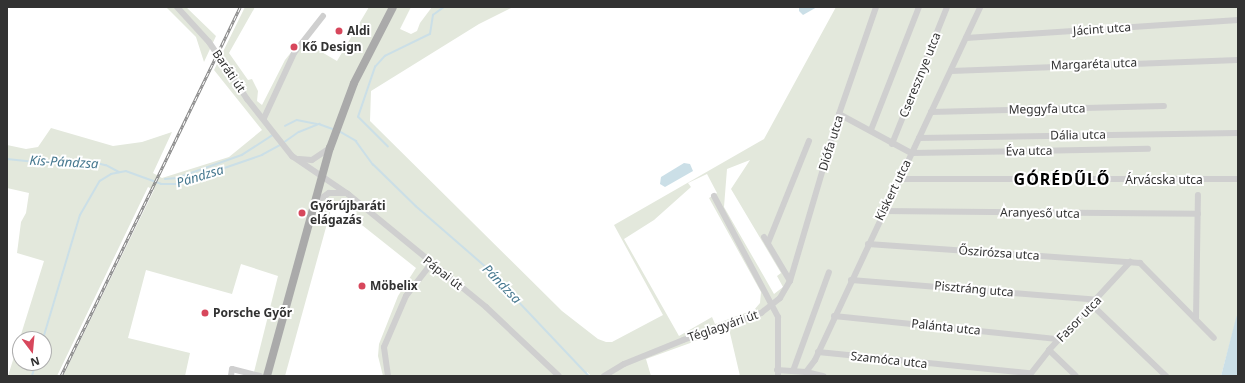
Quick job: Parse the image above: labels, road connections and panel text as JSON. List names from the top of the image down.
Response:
{
  "streets": {
    "street": [
      "Jácint utca",
      "Margaréta utca",
      "Baráti út",
      "Cseresznye utca",
      "Meggyfa utca",
      "Dália utca",
      "Diófa utca",
      "Éva utca",
      "Árvácska utca",
      "Kiskert utca",
      "Aranyeső utca",
      "Őszirózsa utca",
      "Pápai út",
      "Pisztráng utca",
      "Fasor utca",
      "Téglagyári út",
      "Palánta utca",
      "Szamóca utca"
    ]
  },
  "crossings": [
    ["Jácint utca", "Kiskert utca"],
    ["Margaréta utca", "Kiskert utca"],
    ["Baráti út", "Pápai út"],
    ["Meggyfa utca", "Kiskert utca"],
    ["Dália utca", "Kiskert utca"],
    ["Diófa utca", "Téglagyári út"],
    ["Éva utca", "Kiskert utca"],
    ["Árvácska utca", "Kiskert utca"],
    ["Kiskert utca", "Aranyeső utca"],
    ["Kiskert utca", "Őszirózsa utca"],
    ["Kiskert utca", "Pisztráng utca"],
    ["Kiskert utca", "Palánta utca"],
    ["Kiskert utca", "Szamóca utca"],
    ["Őszirózsa utca", "Fasor utca"],
    ["Pisztráng utca", "Fasor utca"],
    ["Fasor utca", "Palánta utca"],
    ["Fasor utca", "Szamóca utca"]
  ],
  "districts": ["GÓRÉDŰLŐ"],
  "water": ["Kis-Pándzsa", "Pándzsa"],
  "places": [
    "Aldi",
    "Kő Design",
    "Győrújbaráti elágazás",
    "Möbelix",
    "Porsche Győr"
  ],
  "north": "bottom"
}
